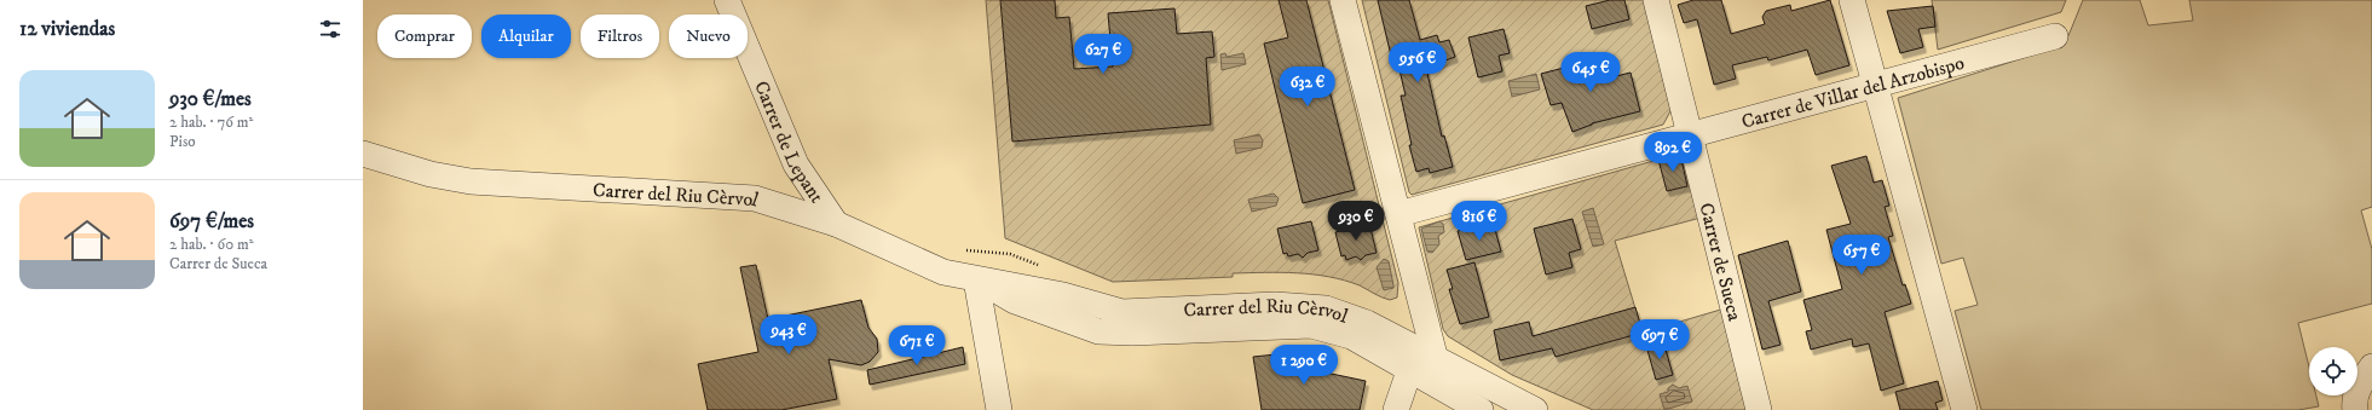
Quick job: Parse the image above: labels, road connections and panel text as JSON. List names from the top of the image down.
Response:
{
  "streets": {
    "street": [
      "Carrer de Villar del Arzobispo",
      "Carrer de Lepant",
      "Carrer del Riu Cèrvol",
      "Carrer de Sueca"
    ]
  },
  "crossings": [
    ["Carrer de Villar del Arzobispo", "Carrer de Sueca"],
    ["Carrer de Lepant", "Carrer del Riu Cèrvol"]
  ],
  "page": {
    "heading": "12 viviendas",
    "chip": [
      "Comprar",
      "Alquilar",
      "Filtros",
      "Nuevo"
    ],
    "price": [
      "627 €",
      "956 €",
      "645 €",
      "632 €",
      "892 €",
      "930 €",
      "816 €",
      "657 €",
      "943 €",
      "697 €",
      "671 €",
      "1 290 €"
    ],
    "list": [
      {
        "name": "930 €/mes",
        "note": "2 hab. · 76 m² · Piso"
      },
      {
        "name": "697 €/mes",
        "note": "2 hab. · 60 m² · Carrer de Sueca"
      }
    ]
  }
}
